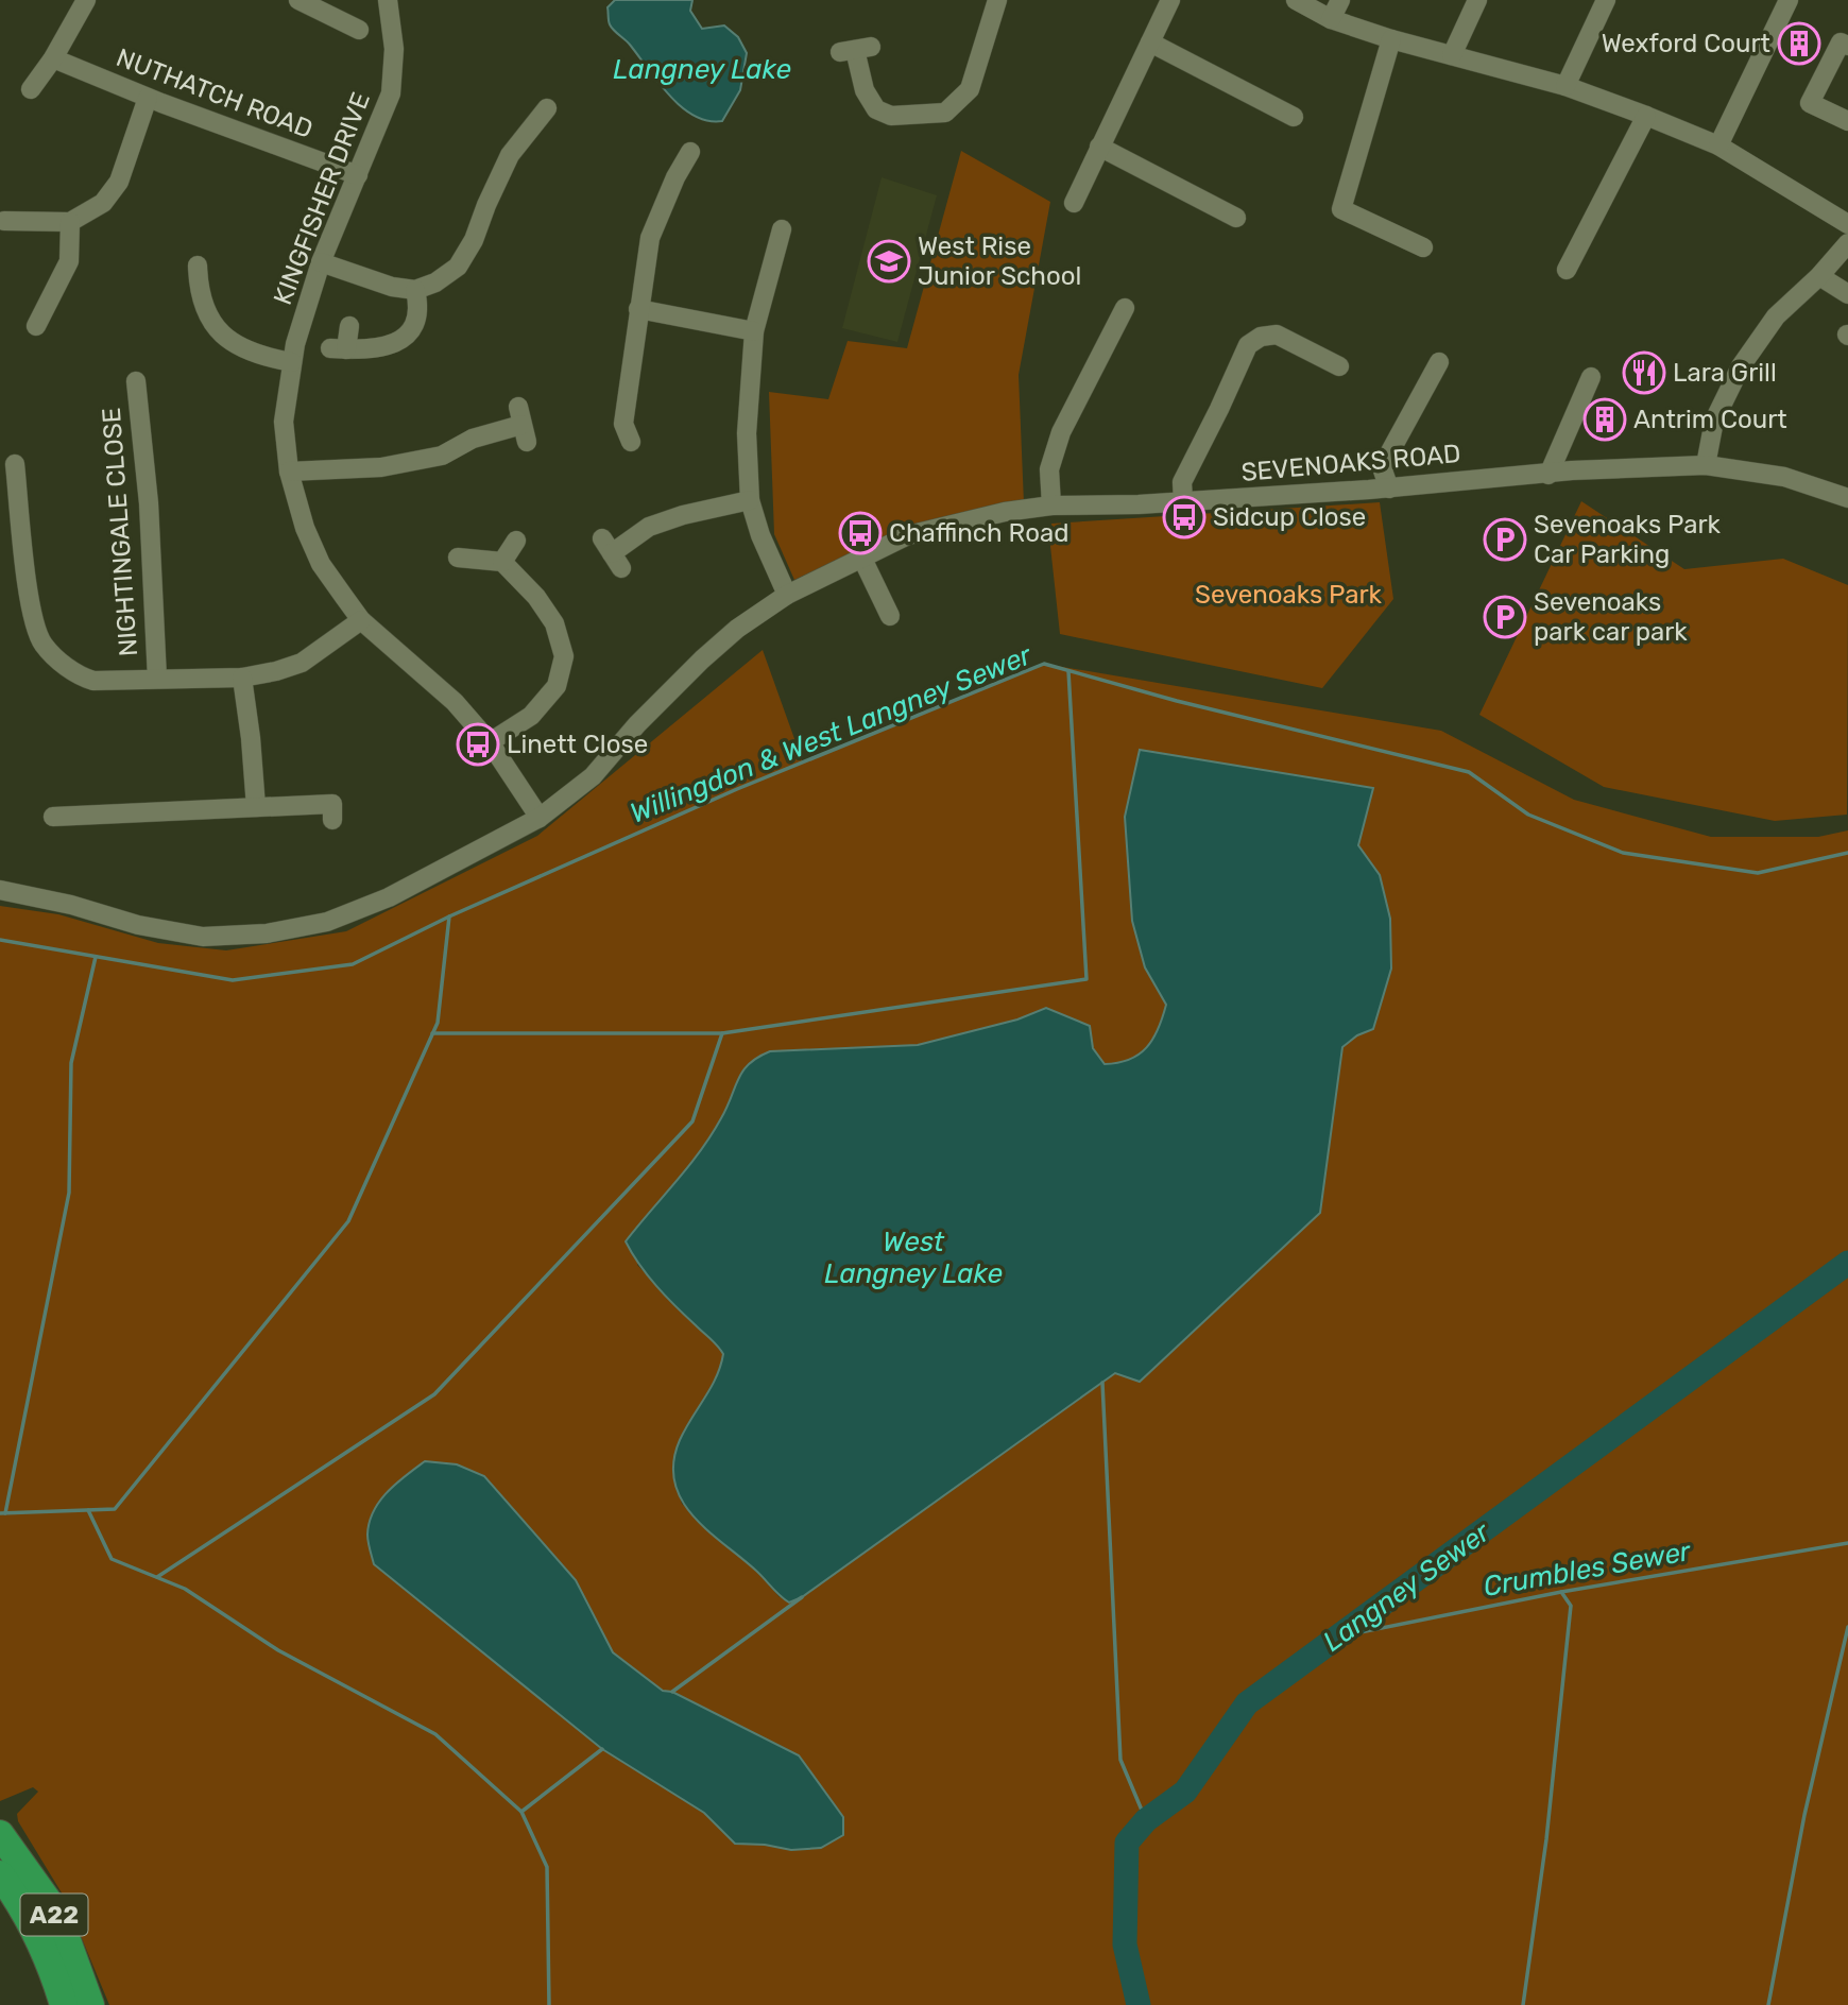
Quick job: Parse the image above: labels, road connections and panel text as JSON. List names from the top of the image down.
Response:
{
  "streets": {
    "highway": ["A22"],
    "street": [
      "NUTHATCH ROAD",
      "KINGFISHER DRIVE",
      "SEVENOAKS ROAD",
      "NIGHTINGALE CLOSE"
    ]
  },
  "crossings": [
    ["NUTHATCH ROAD", "KINGFISHER DRIVE"],
    ["KINGFISHER DRIVE", "SEVENOAKS ROAD"]
  ],
  "water": [
    "Langney Lake",
    "Willingdon & West Langney Sewer",
    "West Langney Lake",
    "Crumbles Sewer",
    "Langney Sewer"
  ],
  "parks": ["Sevenoaks Park"],
  "places": {
    "building": ["Wexford Court", "Antrim Court"],
    "school or university": ["West Rise Junior School"],
    "restaurant": ["Lara Grill"],
    "bus stop": ["Sidcup Close", "Chaffinch Road", "Linett Close"],
    "parking": ["Sevenoaks Park Car Parking", "Sevenoaks park car park"]
  }
}
